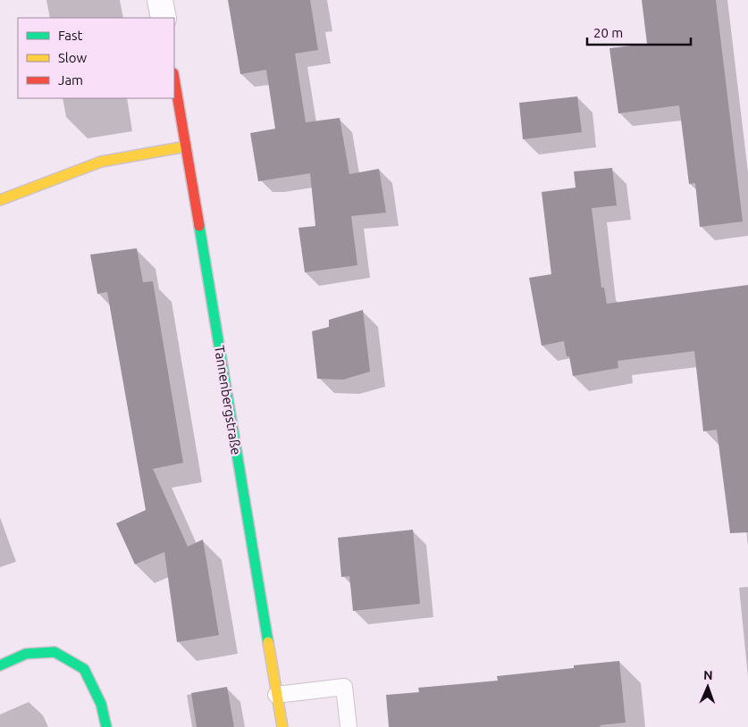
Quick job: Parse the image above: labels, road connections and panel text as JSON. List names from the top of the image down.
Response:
{
  "streets": {
    "street": ["Tannenbergstraße"]
  },
  "legend": ["Fast", "Slow", "Jam"],
  "scale_bar": "20 m",
  "north": "top"
}
